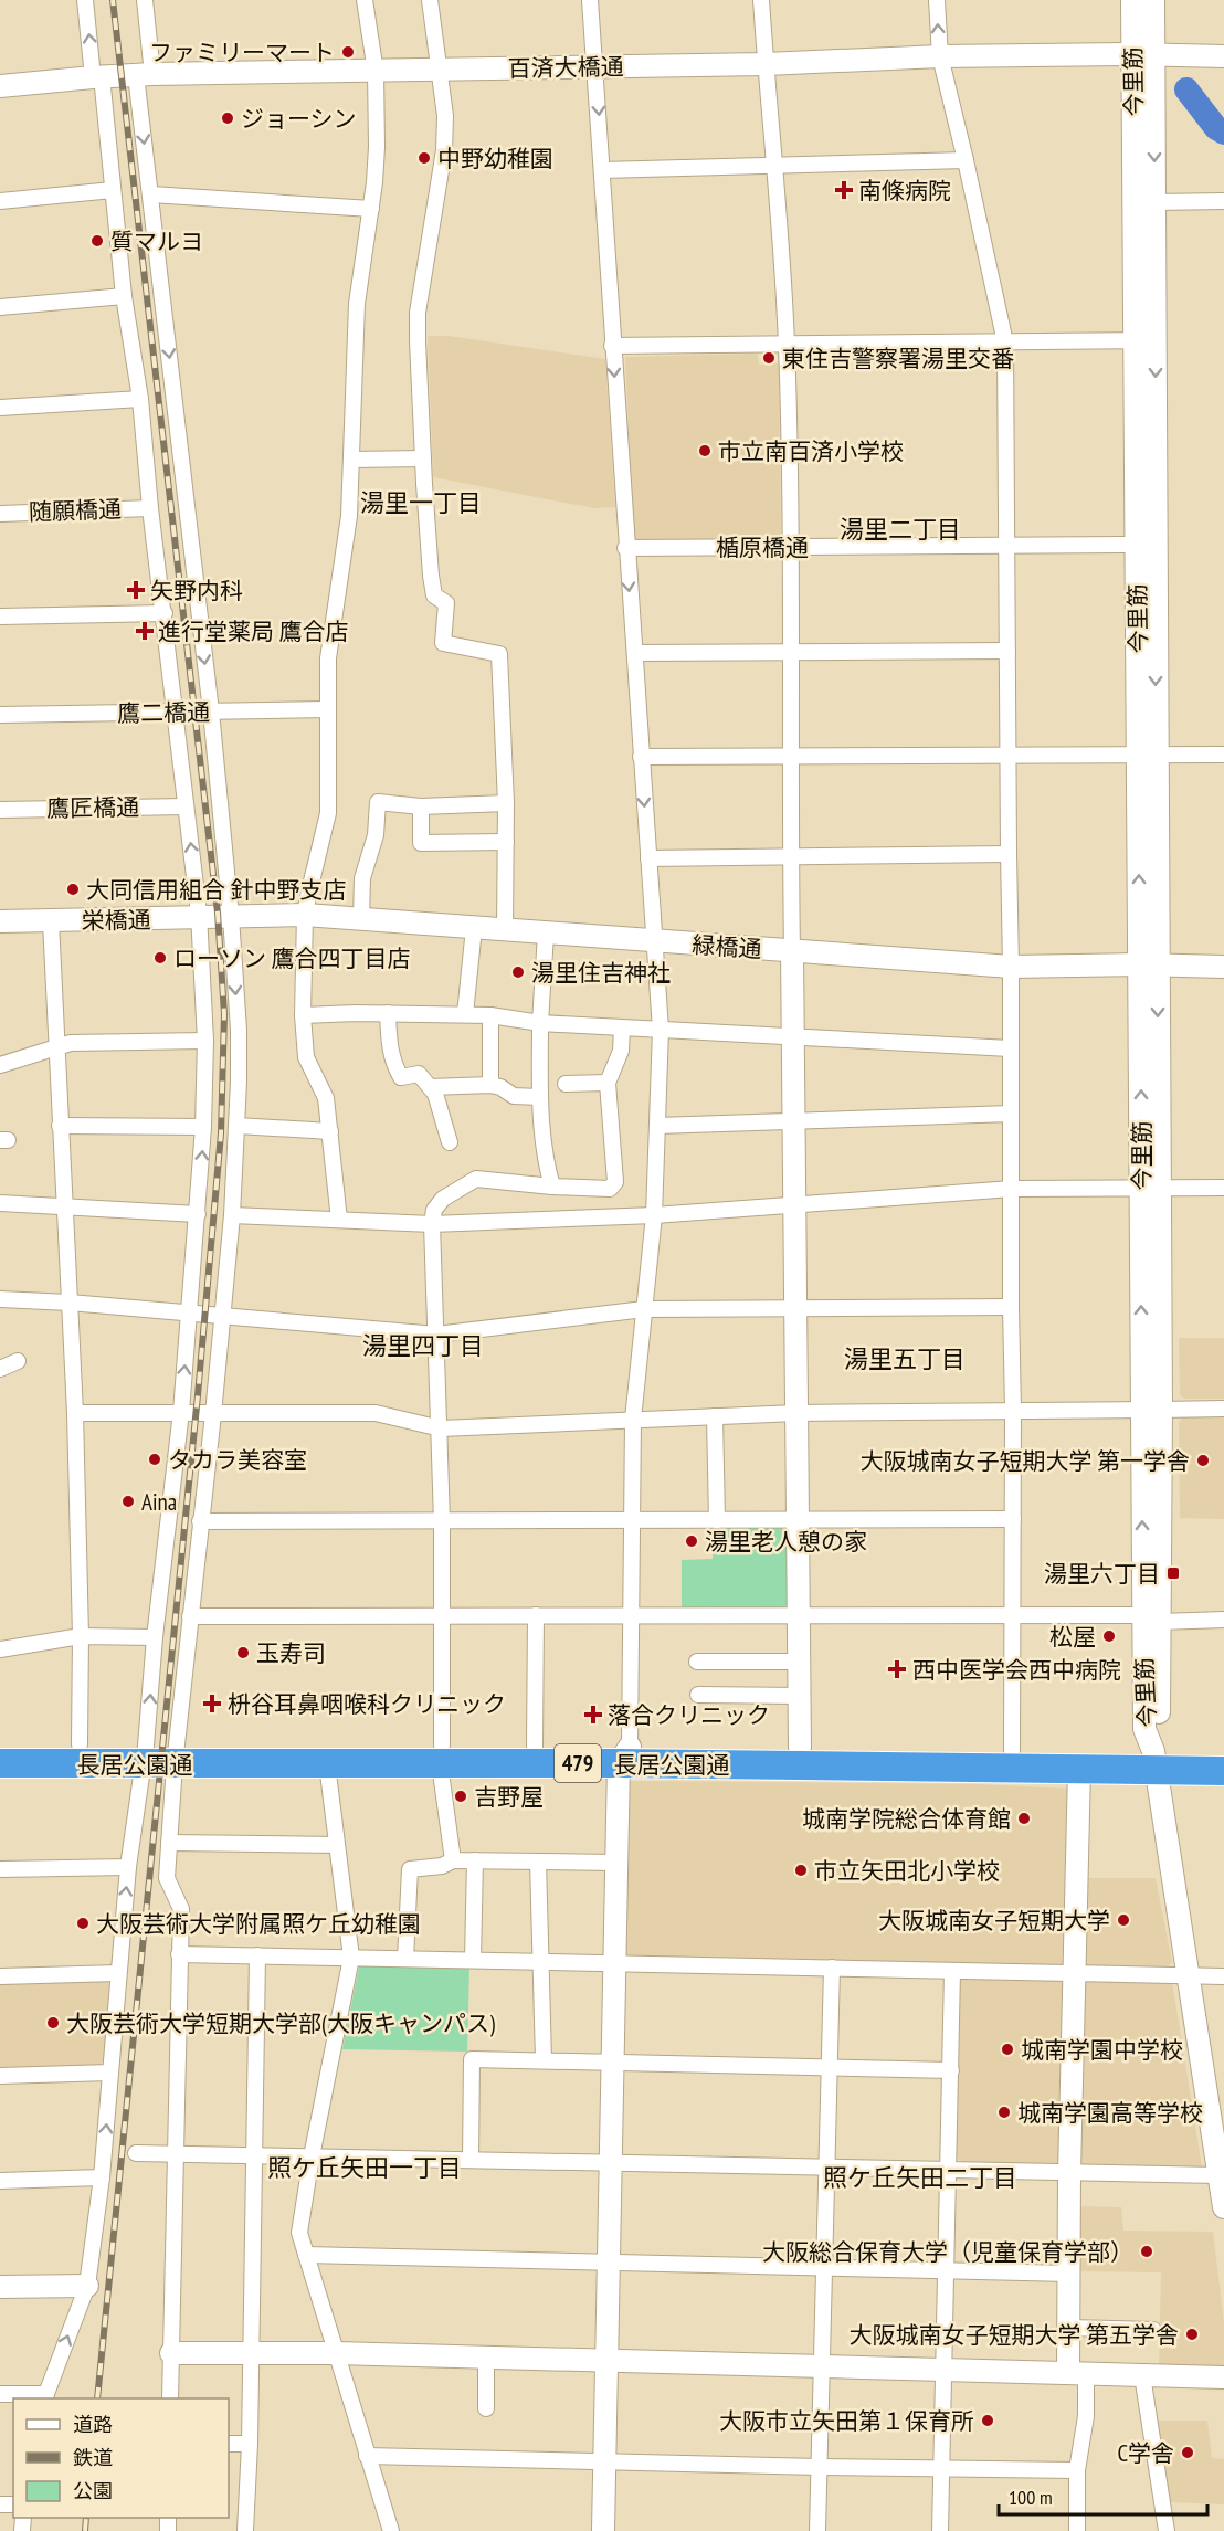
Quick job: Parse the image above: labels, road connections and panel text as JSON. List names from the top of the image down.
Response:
{
  "streets": {
    "highway": ["479", "長居公園通"],
    "street": [
      "百済大橋通",
      "今里筋",
      "随願橋通",
      "楯原橋通",
      "鷹二橋通",
      "鷹匠橋通",
      "栄橋通",
      "緑橋通"
    ]
  },
  "crossings": [
    ["百済大橋通", "今里筋"],
    ["今里筋", "楯原橋通"],
    ["今里筋", "緑橋通"],
    ["今里筋", "長居公園通"],
    ["栄橋通", "緑橋通"]
  ],
  "districts": [
    "湯里一丁目",
    "湯里二丁目",
    "湯里四丁目",
    "湯里五丁目",
    "照ケ丘矢田一丁目",
    "照ケ丘矢田二丁目"
  ],
  "places": {
    "other": [
      "ファミリーマート",
      "ジョーシン",
      "中野幼稚園",
      "質マルヨ",
      "東住吉警察署湯里交番",
      "市立南百済小学校",
      "大同信用組合 針中野支店",
      "ローソン 鷹合四丁目店",
      "湯里住吉神社",
      "タカラ美容室",
      "大阪城南女子短期大学 第一学舎",
      "Aina",
      "湯里老人憩の家",
      "松屋",
      "玉寿司",
      "吉野屋",
      "城南学院総合体育館",
      "市立矢田北小学校",
      "大阪城南女子短期大学",
      "大阪芸術大学附属照ケ丘幼稚園",
      "大阪芸術大学短期大学部(大阪キャンパス)",
      "城南学園中学校",
      "城南学園高等学校",
      "大阪総合保育大学（児童保育学部）",
      "大阪城南女子短期大学 第五学舎",
      "大阪市立矢田第１保育所",
      "C学舎"
    ],
    "health": [
      "南條病院",
      "矢野内科",
      "進行堂薬局 鷹合店",
      "西中医学会西中病院",
      "枡谷耳鼻咽喉科クリニック",
      "落合クリニック"
    ],
    "transit": ["湯里六丁目"]
  },
  "legend": ["道路", "鉄道", "公園"],
  "scale_bar": "100 m"
}
